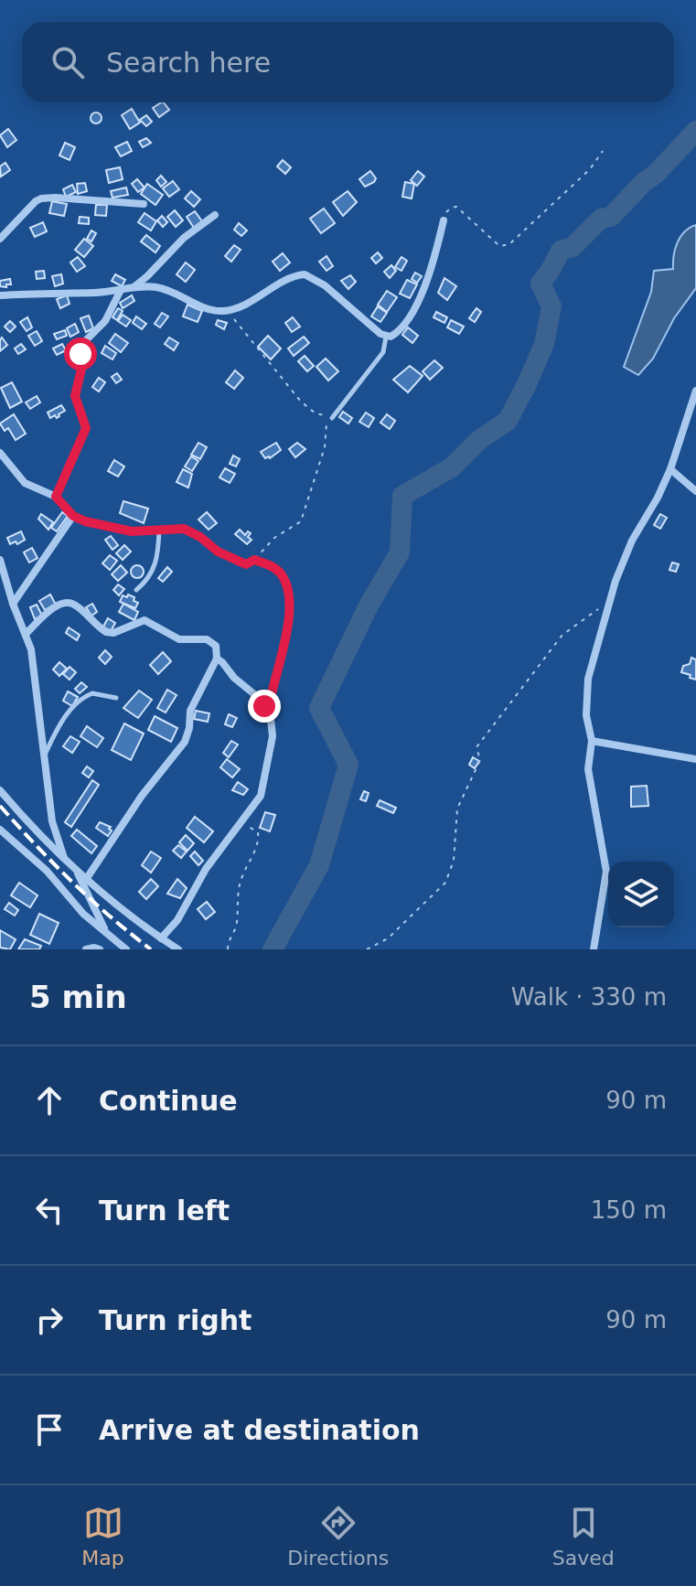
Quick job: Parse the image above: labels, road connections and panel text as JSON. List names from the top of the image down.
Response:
{
  "page": {
    "search": "Search here",
    "heading": ["5 min", "Walk · 330 m"],
    "list": [
      ["Continue", "90 m"],
      ["Turn left", "150 m"],
      ["Turn right", "90 m"],
      "Arrive at destination"
    ],
    "nav": ["Map", "Directions", "Saved"]
  }
}
